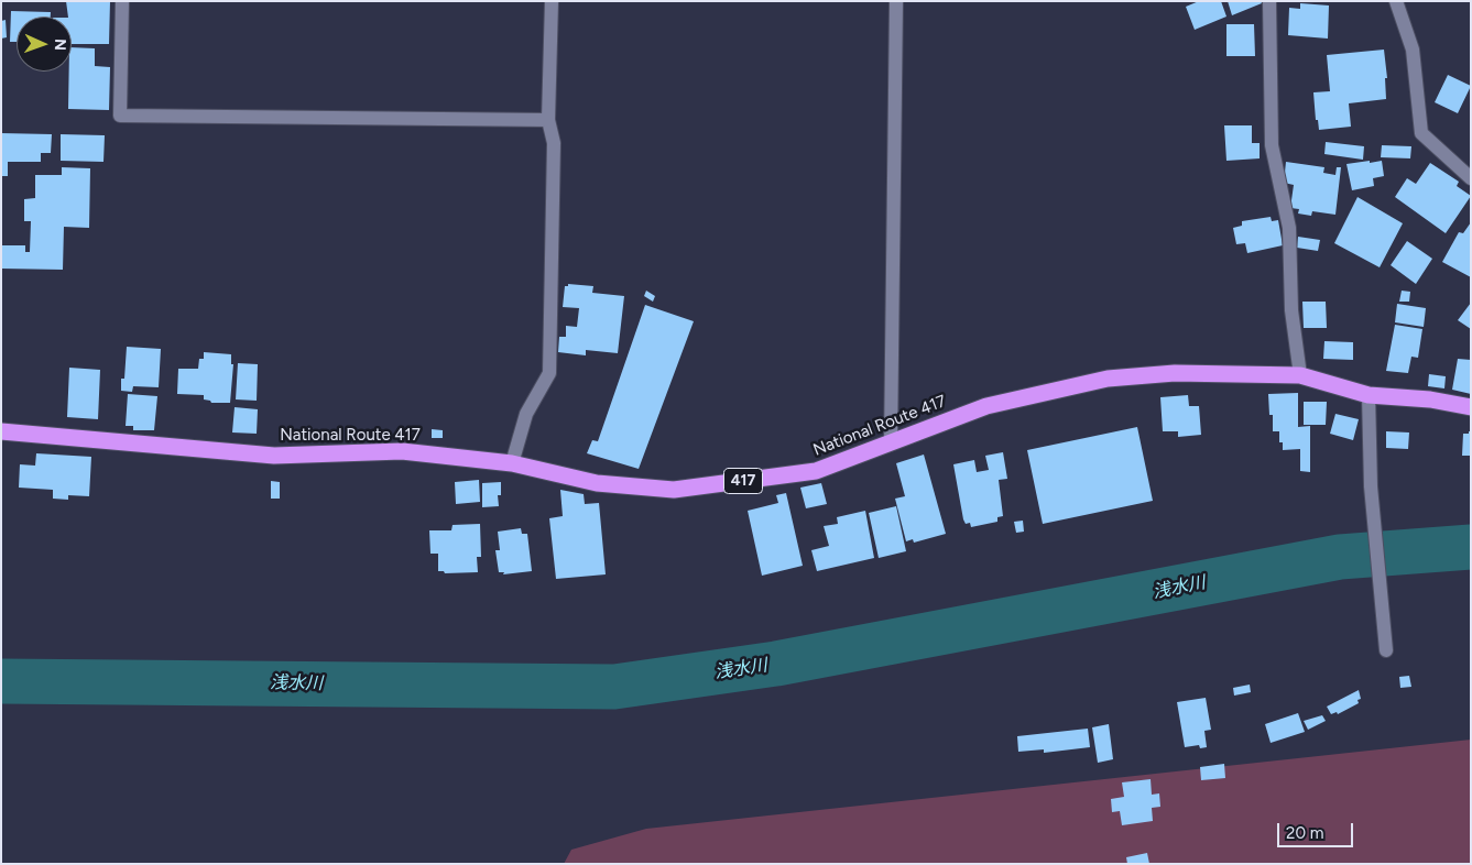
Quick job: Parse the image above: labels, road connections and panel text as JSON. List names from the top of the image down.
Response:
{
  "streets": {
    "highway": ["National Route 417", "417"]
  },
  "water": ["浅水川"],
  "scale_bar": "20 m",
  "north": "right"
}
